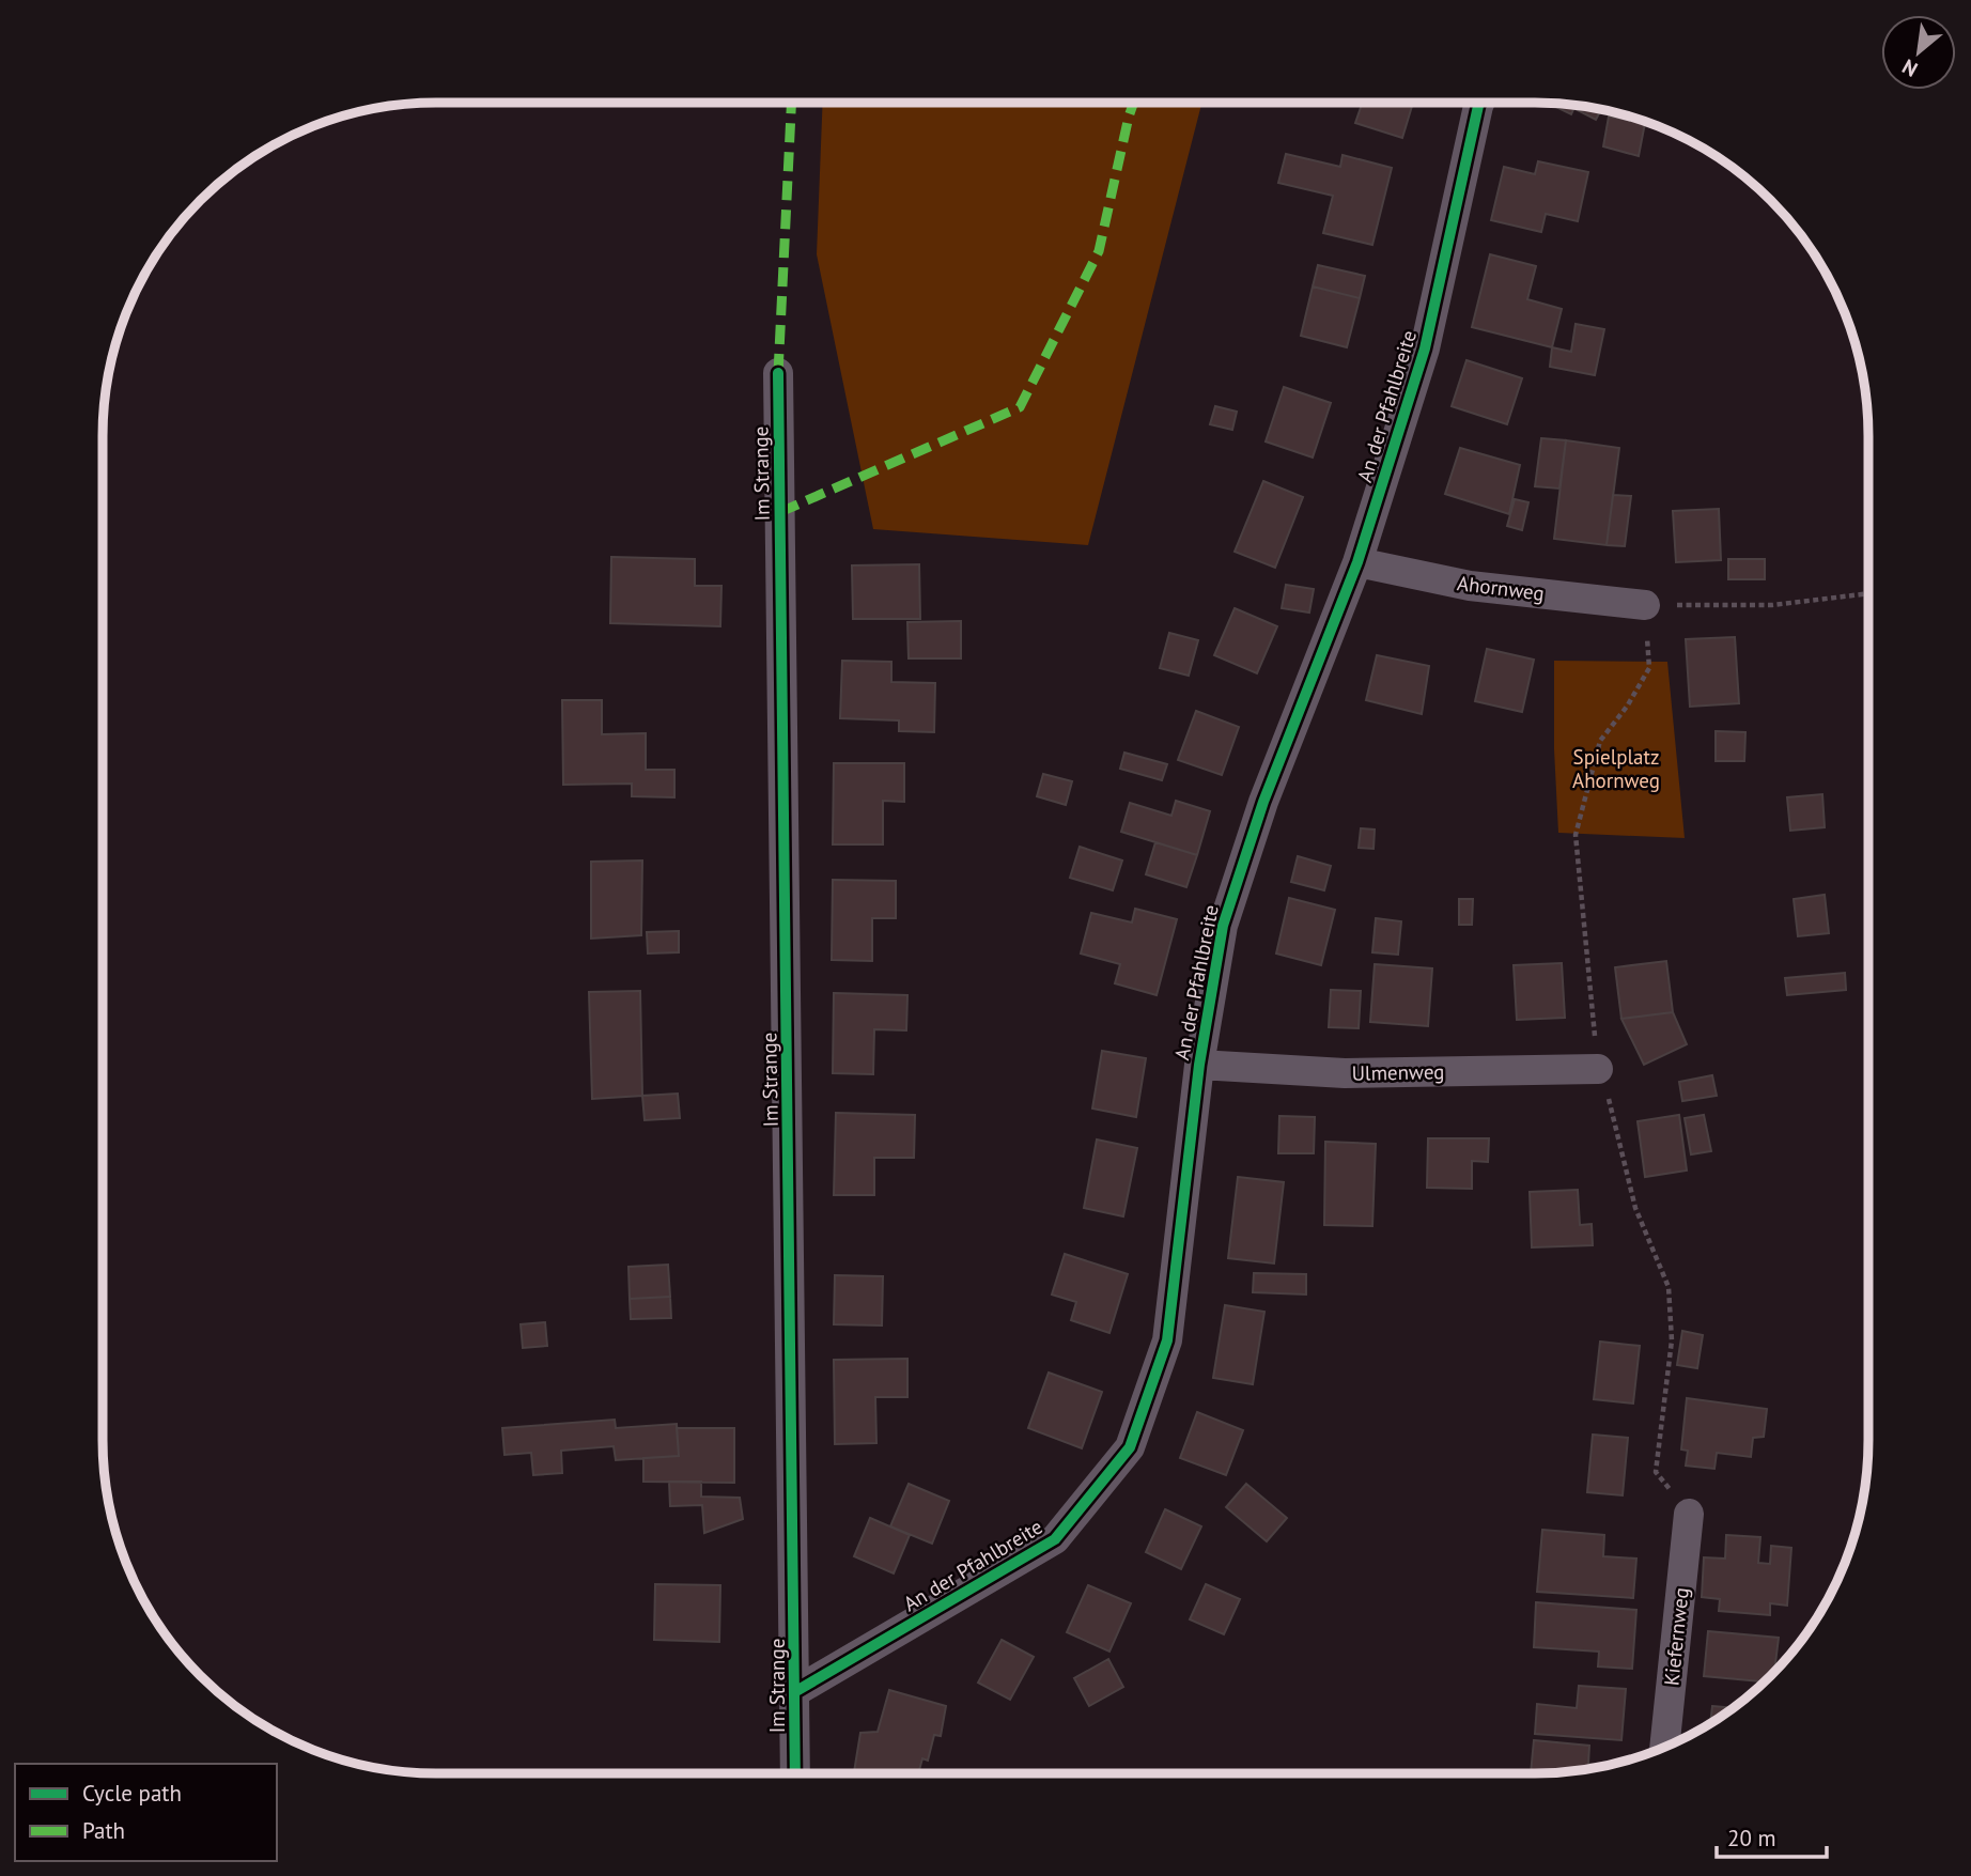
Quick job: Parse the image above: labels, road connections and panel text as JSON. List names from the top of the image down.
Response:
{
  "streets": {
    "street": [
      "An der Pfahlbreite",
      "Im Strange",
      "Ahornweg",
      "Ulmenweg",
      "Kiefernweg"
    ]
  },
  "crossings": [
    ["An der Pfahlbreite", "Im Strange"],
    ["An der Pfahlbreite", "Ahornweg"],
    ["An der Pfahlbreite", "Ulmenweg"]
  ],
  "parks": ["Spielplatz Ahornweg"],
  "legend": ["Cycle path", "Path"],
  "scale_bar": "20 m",
  "north": "bottom left"
}
